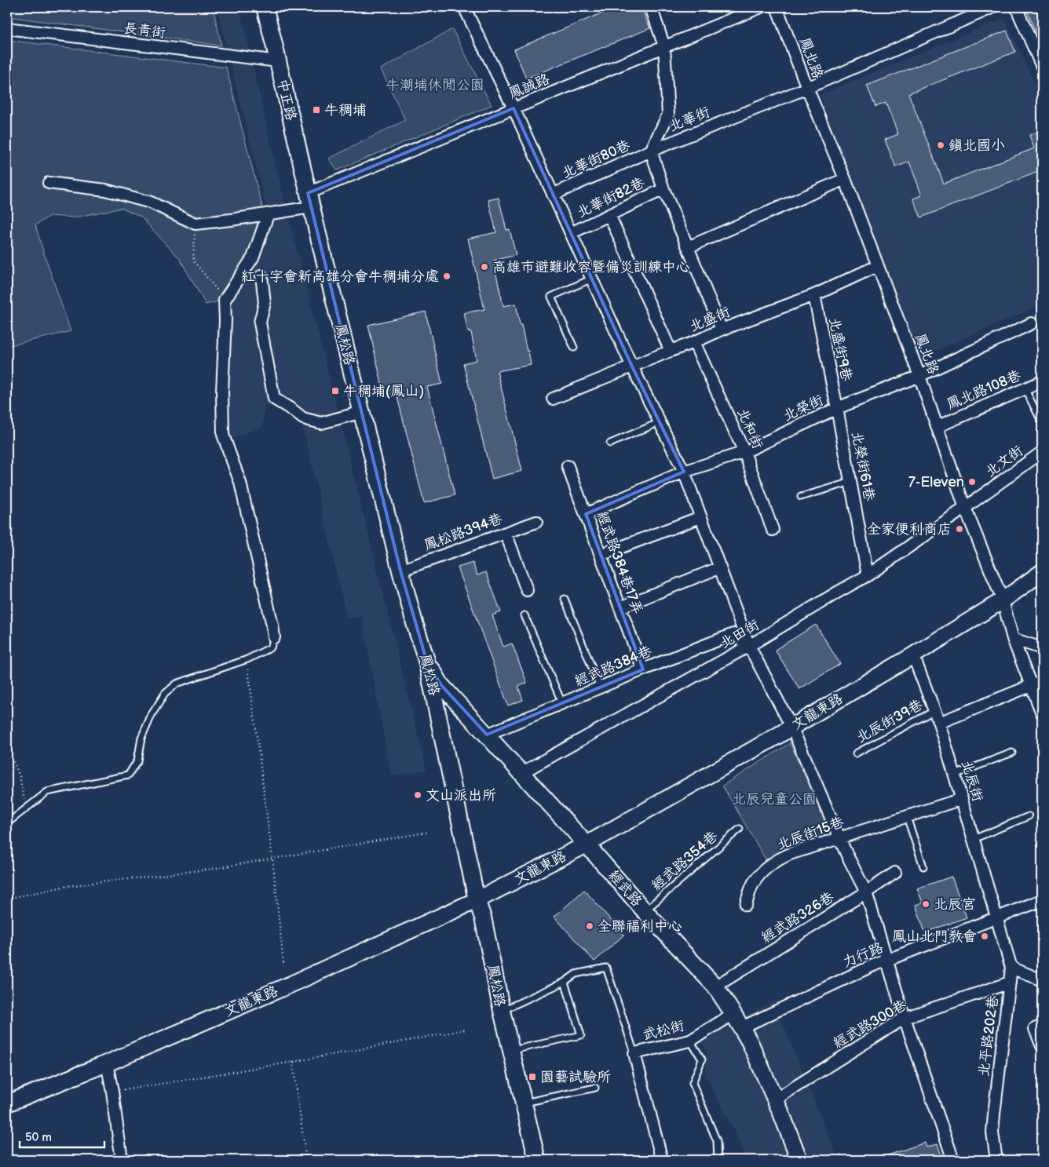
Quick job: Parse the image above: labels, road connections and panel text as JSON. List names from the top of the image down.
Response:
{
  "streets": {
    "street": [
      "長青街",
      "鳳北路",
      "鳳誠路",
      "中正路",
      "北華街",
      "北華街80巷",
      "北華街82巷",
      "北盛街",
      "鳳松路",
      "北盛街9巷",
      "鳳北路108巷",
      "北榮街",
      "北和街",
      "北文街",
      "北榮街61巷",
      "鳳松路394巷",
      "經武路384巷17弄",
      "北田街",
      "經武路384巷",
      "文龍東路",
      "北辰街",
      "北辰街15巷",
      "經武路",
      "經武路326巷",
      "力行路",
      "經武路300巷",
      "武松街",
      "北平路202巷"
    ],
    "lane": ["北辰街39巷", "經武路354巷"]
  },
  "crossings": [
    ["長青街", "中正路"],
    ["鳳北路", "北華街"],
    ["鳳北路", "北盛街"],
    ["鳳北路", "鳳北路108巷"],
    ["鳳北路", "北榮街"],
    ["鳳北路", "北文街"],
    ["鳳北路", "北田街"],
    ["鳳北路", "文龍東路"],
    ["鳳誠路", "中正路"],
    ["鳳誠路", "鳳松路"],
    ["中正路", "鳳松路"],
    ["北華街", "北華街80巷"],
    ["北盛街", "北盛街9巷"],
    ["北盛街", "北和街"],
    ["鳳松路", "鳳松路394巷"],
    ["鳳松路", "文龍東路"],
    ["鳳松路", "經武路"],
    ["北盛街9巷", "北榮街"],
    ["北盛街9巷", "北榮街61巷"],
    ["北榮街", "北和街"],
    ["北榮街", "北榮街61巷"],
    ["北榮街", "經武路384巷17弄"],
    ["北文街", "北田街"],
    ["北榮街61巷", "北田街"],
    ["經武路384巷17弄", "經武路384巷"],
    ["北田街", "經武路384巷"],
    ["北田街", "經武路"],
    ["經武路384巷", "經武路"],
    ["文龍東路", "北辰街"],
    ["文龍東路", "經武路"],
    ["北辰街39巷", "北辰街"],
    ["北辰街", "北辰街15巷"],
    ["北辰街", "力行路"],
    ["北辰街", "北平路202巷"],
    ["經武路354巷", "經武路"],
    ["經武路", "經武路326巷"],
    ["經武路", "力行路"],
    ["經武路", "經武路300巷"],
    ["經武路", "武松街"],
    ["力行路", "北平路202巷"],
    ["經武路300巷", "北平路202巷"]
  ],
  "parks": ["牛潮埔休閒公園", "北辰兒童公園"],
  "places": {
    "transit": ["牛稠埔", "牛稠埔(鳳山)", "園藝試驗所"],
    "other": [
      "鎮北國小",
      "高雄市避難收容暨備災訓練中心",
      "紅十字會新高雄分會牛稠埔分處",
      "7-Eleven",
      "全家便利商店",
      "文山派出所",
      "北辰宮",
      "全聯福利中心",
      "鳳山北門教會"
    ]
  },
  "scale_bar": "50 m"
}
